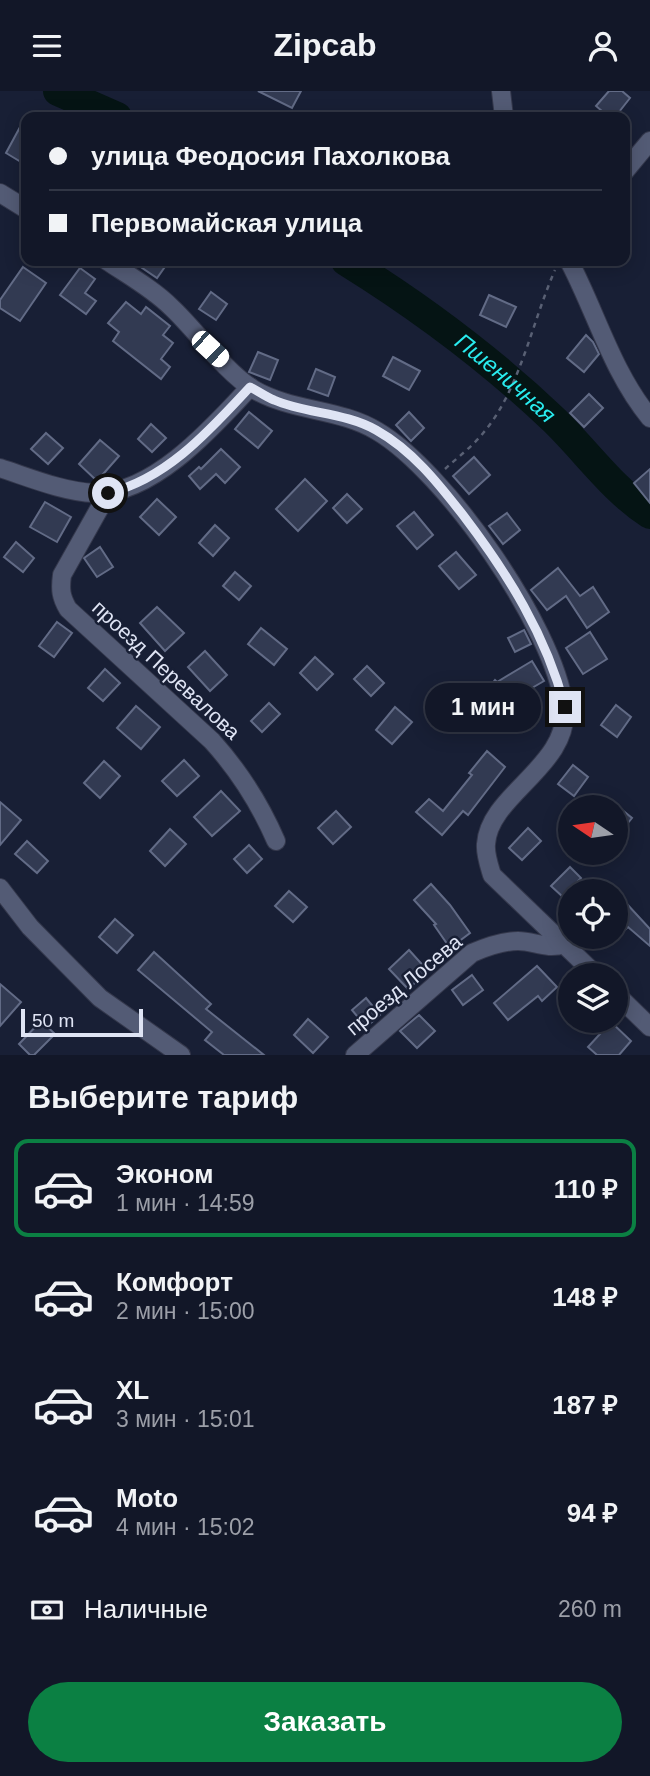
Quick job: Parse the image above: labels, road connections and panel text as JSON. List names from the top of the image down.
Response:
{
  "streets": {
    "street": ["проезд Перевалова", "проезд Лосева"]
  },
  "water": ["Пшеничная"],
  "scale_bar": "50 m",
  "north": "left",
  "page": {
    "header": "Zipcab",
    "banner": ["улица Феодосия Пахолкова", "Первомайская улица"],
    "bubble": "1 мин",
    "scale": "50 m",
    "heading": "Выберите тариф",
    "list": [
      {
        "name": "Эконом",
        "note": "1 мин · 14:59",
        "value": "110 ₽"
      },
      {
        "name": "Комфорт",
        "note": "2 мин · 15:00",
        "value": "148 ₽"
      },
      {
        "name": "XL",
        "note": "3 мин · 15:01",
        "value": "187 ₽"
      },
      {
        "name": "Moto",
        "note": "4 мин · 15:02",
        "value": "94 ₽"
      }
    ],
    "pay": ["Наличные", "260 m"],
    "buttons": "Заказать"
  }
}
